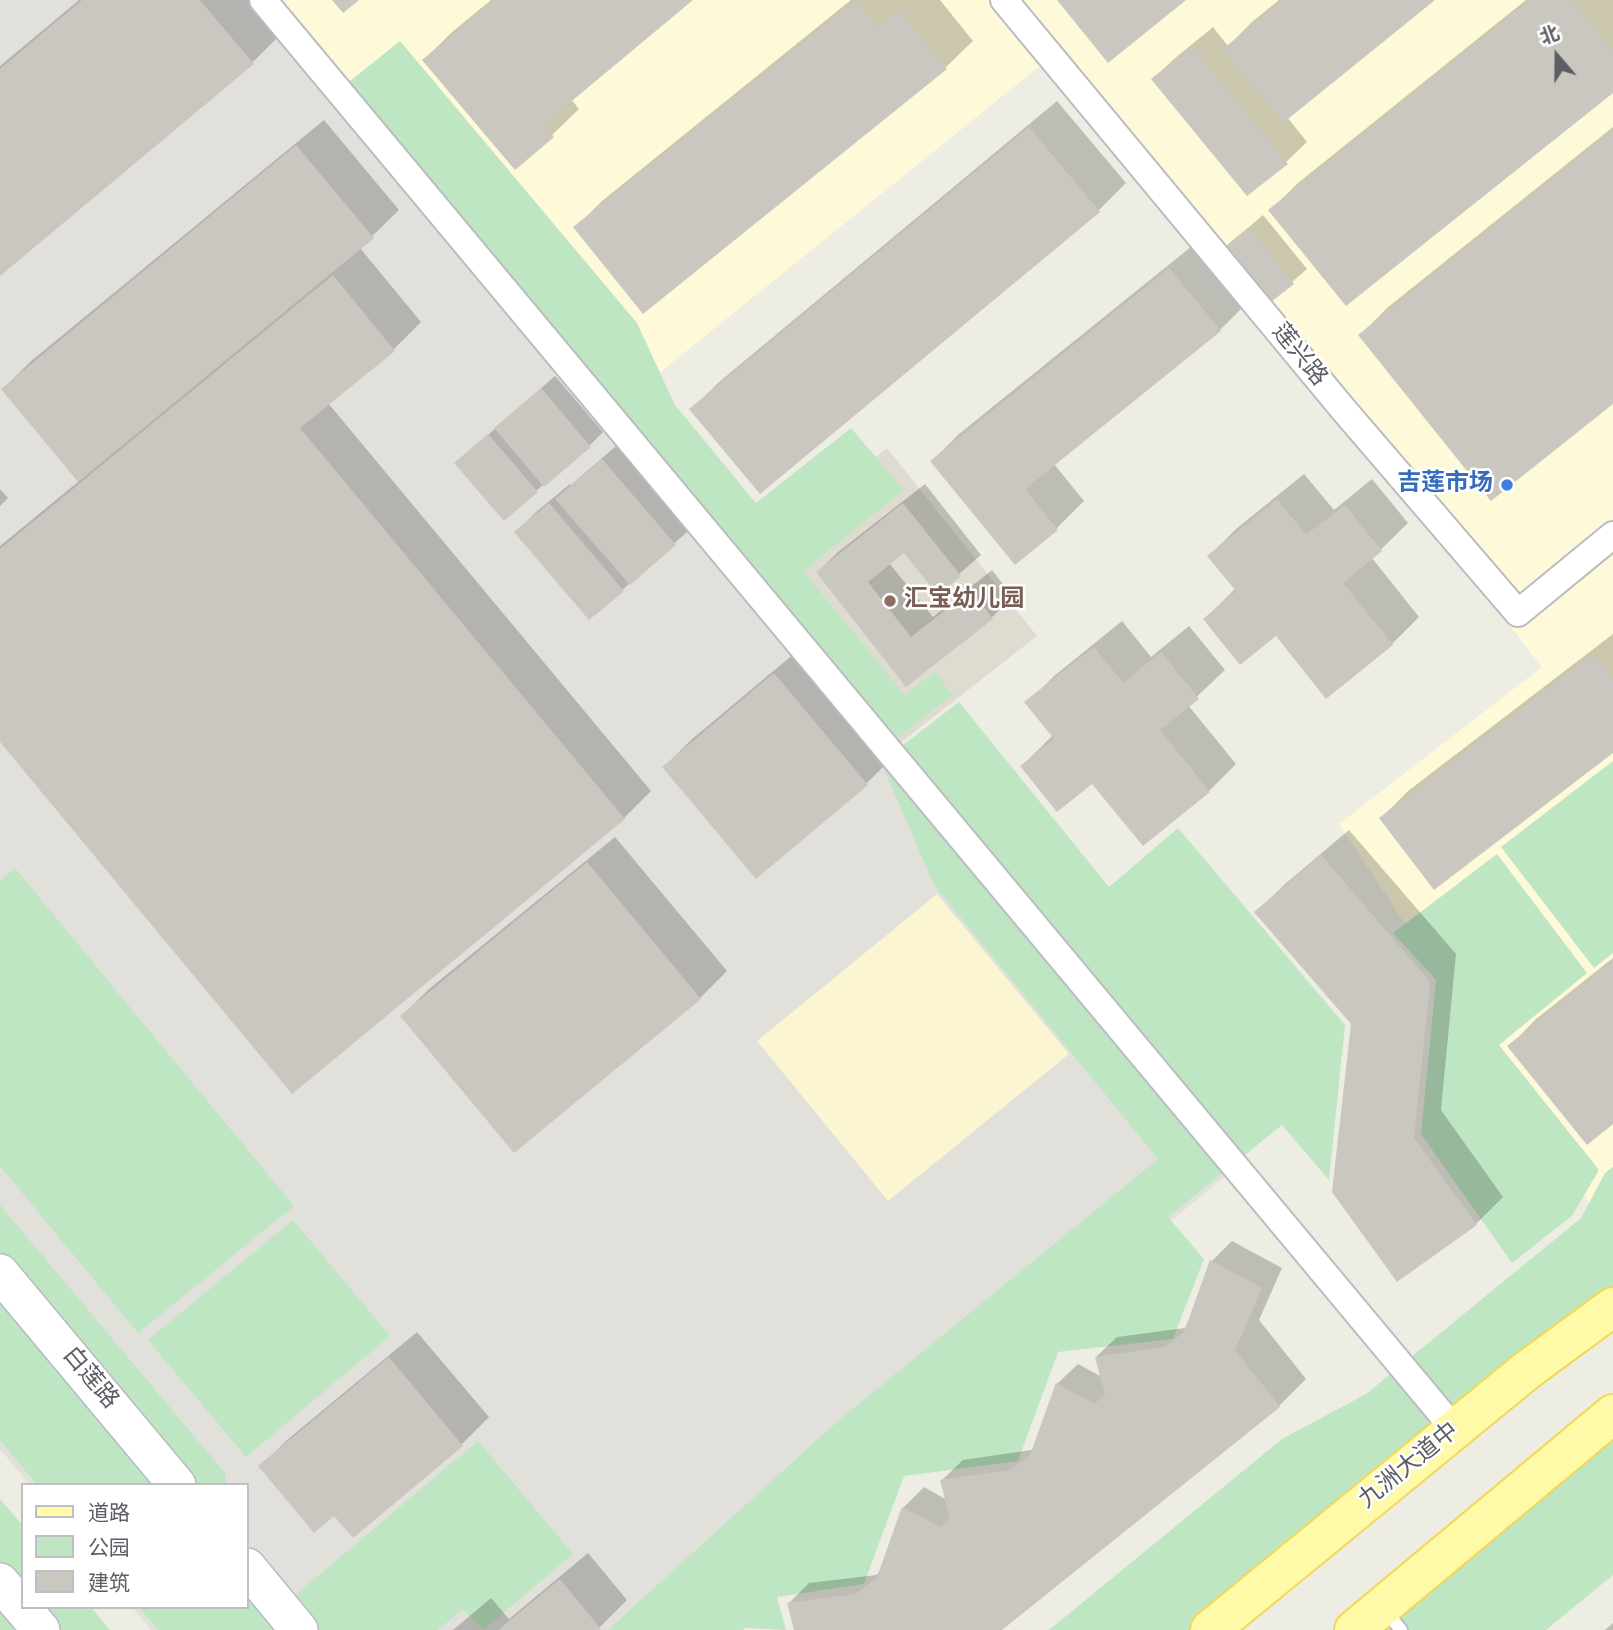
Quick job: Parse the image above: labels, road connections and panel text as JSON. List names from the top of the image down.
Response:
{
  "streets": {
    "main road": ["白莲路", "九洲大道中"],
    "street": ["莲兴路"]
  },
  "places": ["吉莲市场", "汇宝幼儿园"],
  "legend": ["道路", "公园", "建筑"],
  "north": "top"
}
